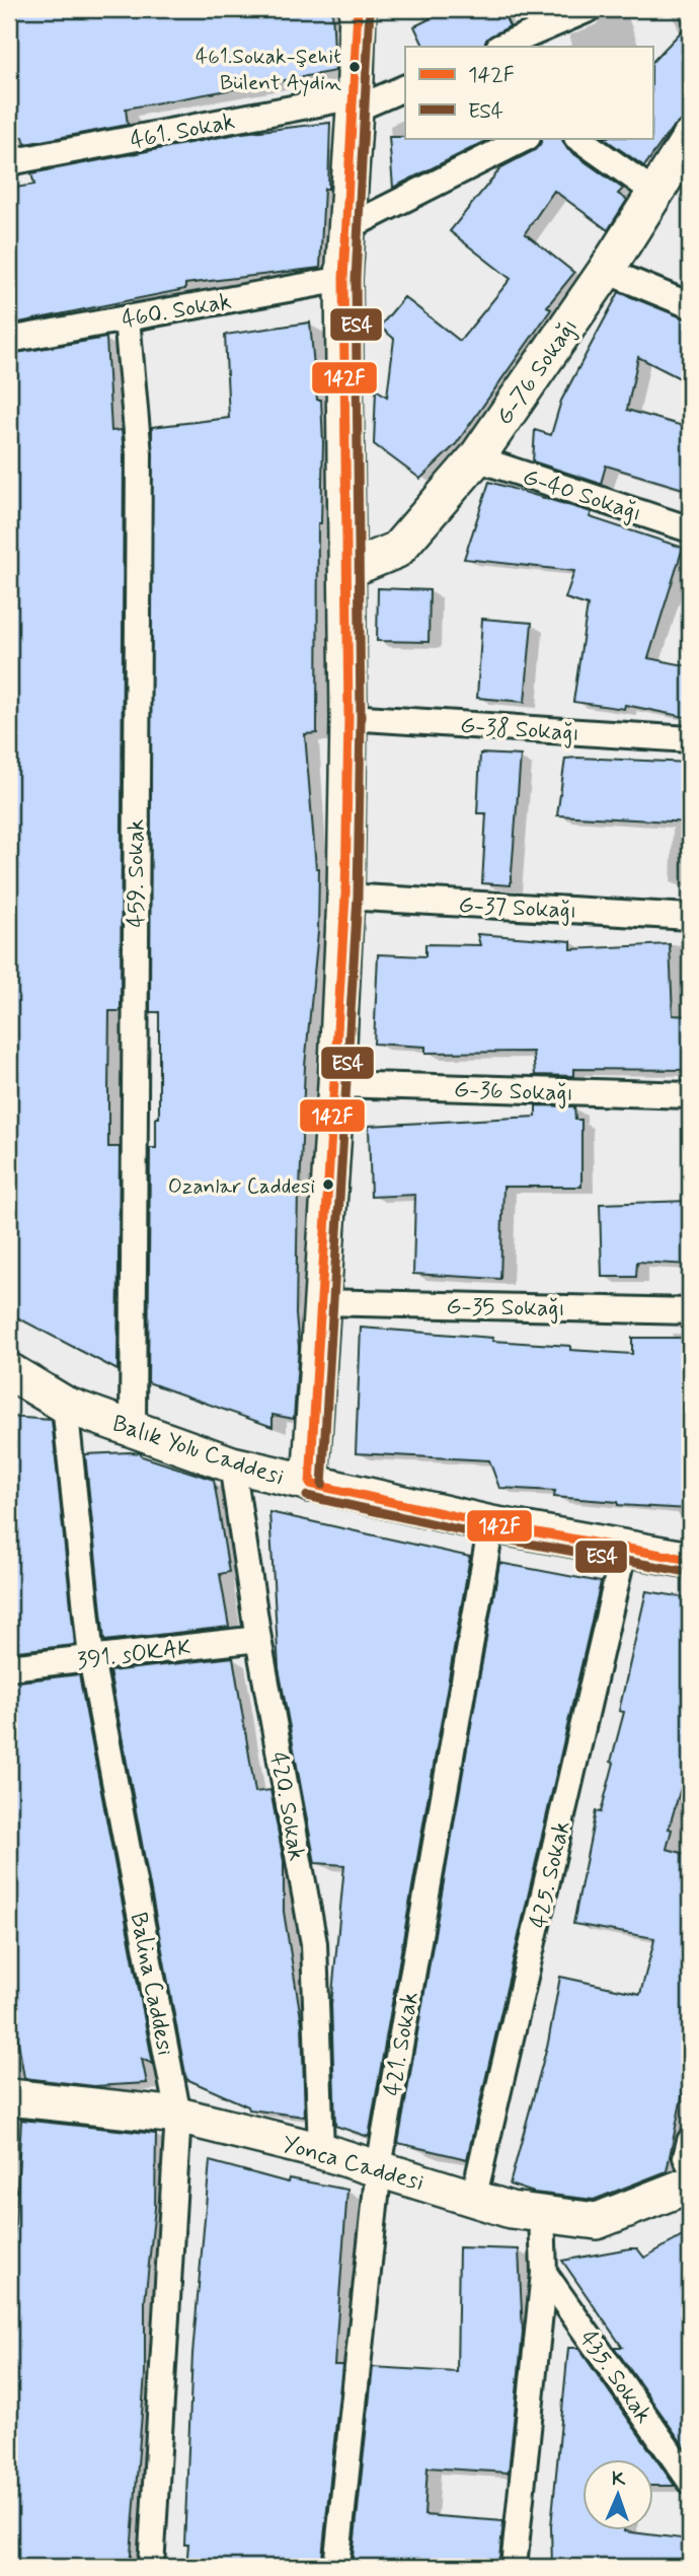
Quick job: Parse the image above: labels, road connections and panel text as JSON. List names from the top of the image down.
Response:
{
  "streets": {
    "street": [
      "461. Sokak",
      "460. Sokak",
      "G-76 Sokağı",
      "G-40 Sokağı",
      "G-38 Sokağı",
      "459. Sokak",
      "G-37 Sokağı",
      "G-36 Sokağı",
      "G-35 Sokağı",
      "Balık Yolu Caddesi",
      "391. sOKAK",
      "420. Sokak",
      "425. Sokak",
      "Balina Caddesi",
      "421. Sokak",
      "Yonca Caddesi",
      "435. Sokak"
    ]
  },
  "crossings": [
    ["460. Sokak", "459. Sokak"],
    ["G-76 Sokağı", "G-40 Sokağı"],
    ["459. Sokak", "Balık Yolu Caddesi"],
    ["Balık Yolu Caddesi", "420. Sokak"],
    ["Balık Yolu Caddesi", "425. Sokak"],
    ["Balık Yolu Caddesi", "Balina Caddesi"],
    ["Balık Yolu Caddesi", "421. Sokak"],
    ["391. sOKAK", "420. Sokak"],
    ["391. sOKAK", "Balina Caddesi"],
    ["420. Sokak", "Yonca Caddesi"],
    ["425. Sokak", "Yonca Caddesi"],
    ["Balina Caddesi", "Yonca Caddesi"],
    ["421. Sokak", "Yonca Caddesi"]
  ],
  "places": ["461.Sokak-Şehit Bülent Aydin", "Ozanlar Caddesi"],
  "lines": ["transit line 142F", "transit line ES4"],
  "legend": ["142F", "ES4"],
  "north": "top"
}
